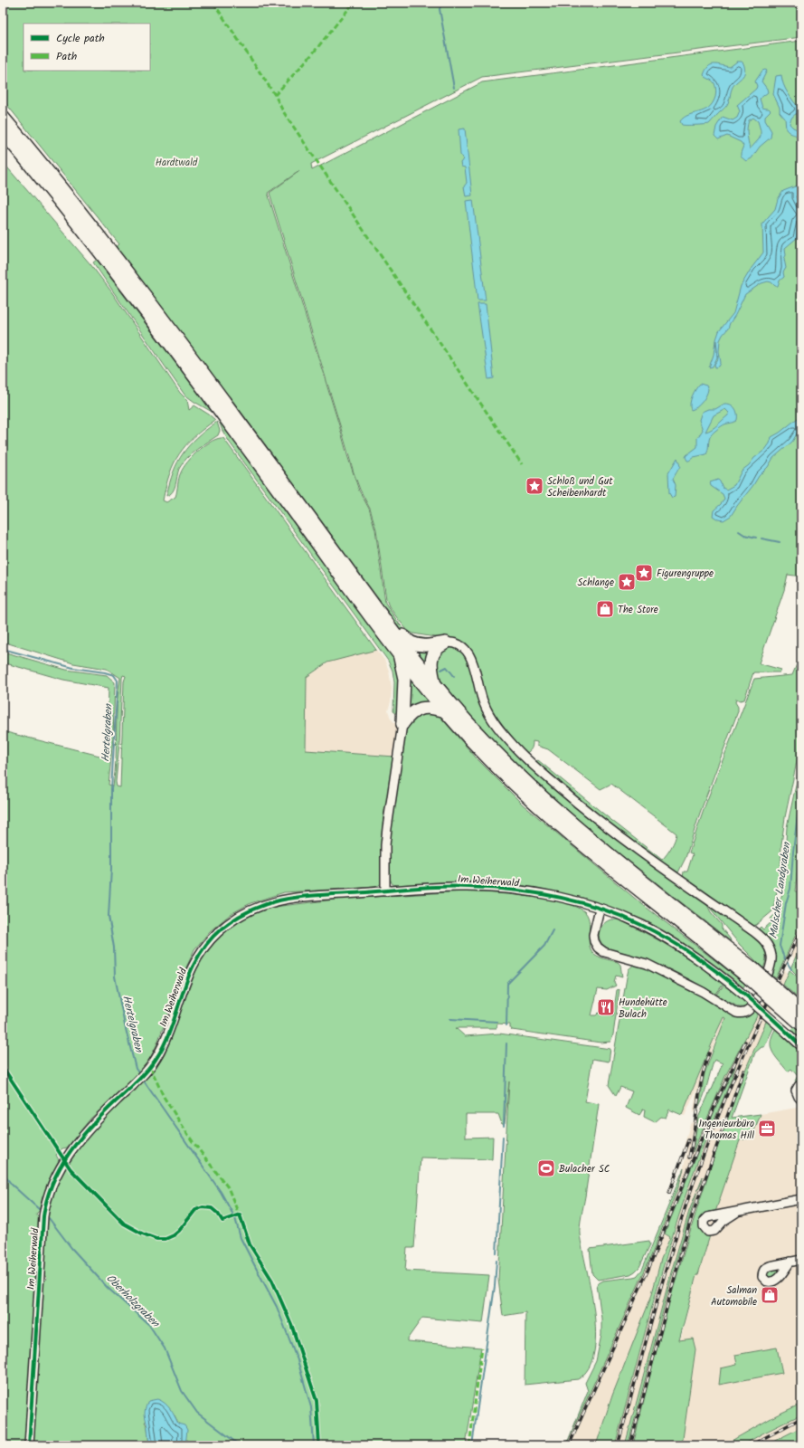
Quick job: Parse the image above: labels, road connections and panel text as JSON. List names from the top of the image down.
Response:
{
  "streets": {
    "street": ["Im Weiherwald"]
  },
  "water": ["Hertelgraben", "Malscher Landgraben", "Oberholzgraben"],
  "parks": ["Hardtwald"],
  "places": {
    "place": ["Schloß und Gut Scheibenhardt", "Figurengruppe", "Schlange"],
    "shop": ["The Store", "Salman Automobile"],
    "restaurant": ["Hundehütte Bulach"],
    "office": ["Ingenieurbüro Thomas Hill"],
    "sports": ["Bulacher SC"]
  },
  "legend": ["Cycle path", "Path"]
}
